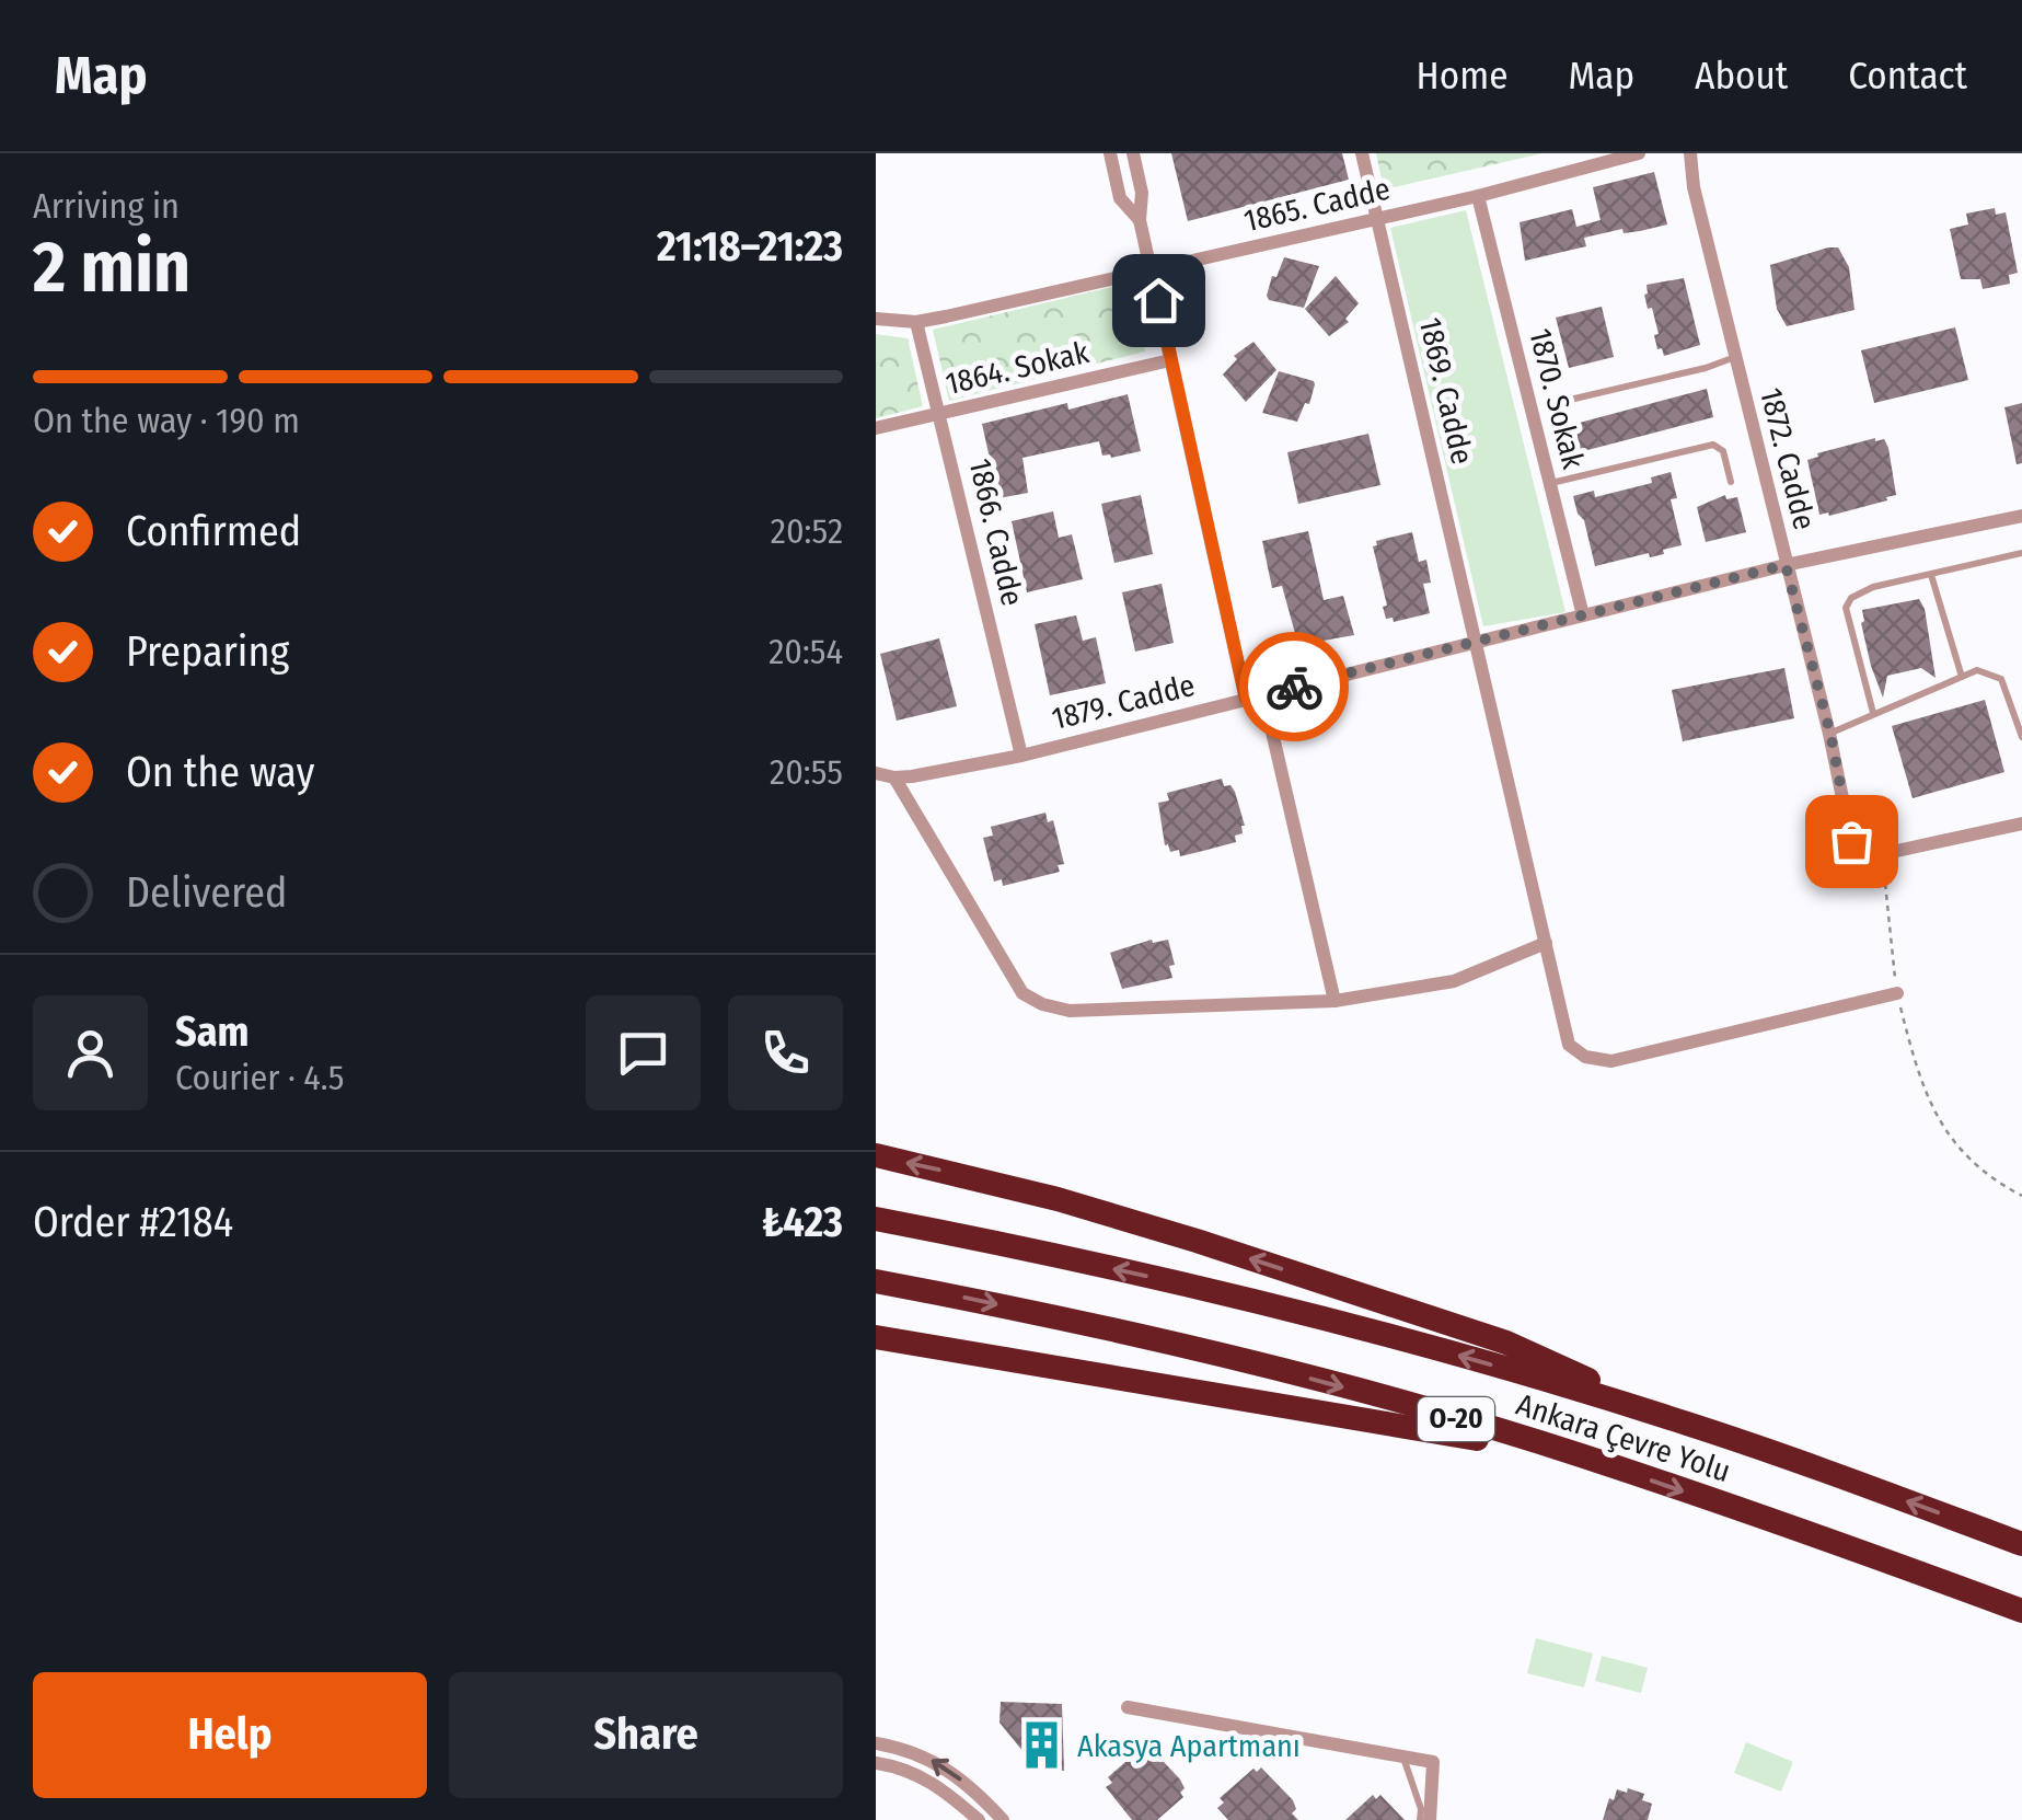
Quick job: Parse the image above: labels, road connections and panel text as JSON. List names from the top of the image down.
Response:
{
  "streets": {
    "highway": ["O-20", "Ankara Çevre Yolu"],
    "street": [
      "1865. Cadde",
      "1864. Sokak",
      "1869. Cadde",
      "1870. Sokak",
      "1872. Cadde",
      "1866. Cadde",
      "1879. Cadde"
    ]
  },
  "crossings": [
    ["1865. Cadde", "1869. Cadde"],
    ["1865. Cadde", "1870. Sokak"],
    ["1865. Cadde", "1866. Cadde"],
    ["1864. Sokak", "1866. Cadde"],
    ["1869. Cadde", "1879. Cadde"],
    ["1870. Sokak", "1879. Cadde"],
    ["1872. Cadde", "1879. Cadde"],
    ["1866. Cadde", "1879. Cadde"]
  ],
  "places": {
    "building": ["Akasya Apartmanı"]
  },
  "page": {
    "header": "Map",
    "nav": [
      "Home",
      "Map",
      "About",
      "Contact"
    ],
    "heading": ["2 min", "Arriving in", "21:18–21:23"],
    "panel": [
      "Sam",
      "Courier · 4.5",
      "Order #2184",
      "₺423"
    ],
    "bar": "On the way · 190 m",
    "list": [
      ["Confirmed", "20:52"],
      ["Preparing", "20:54"],
      ["On the way", "20:55"],
      "Delivered"
    ],
    "buttons": ["Help", "Share"]
  }
}
